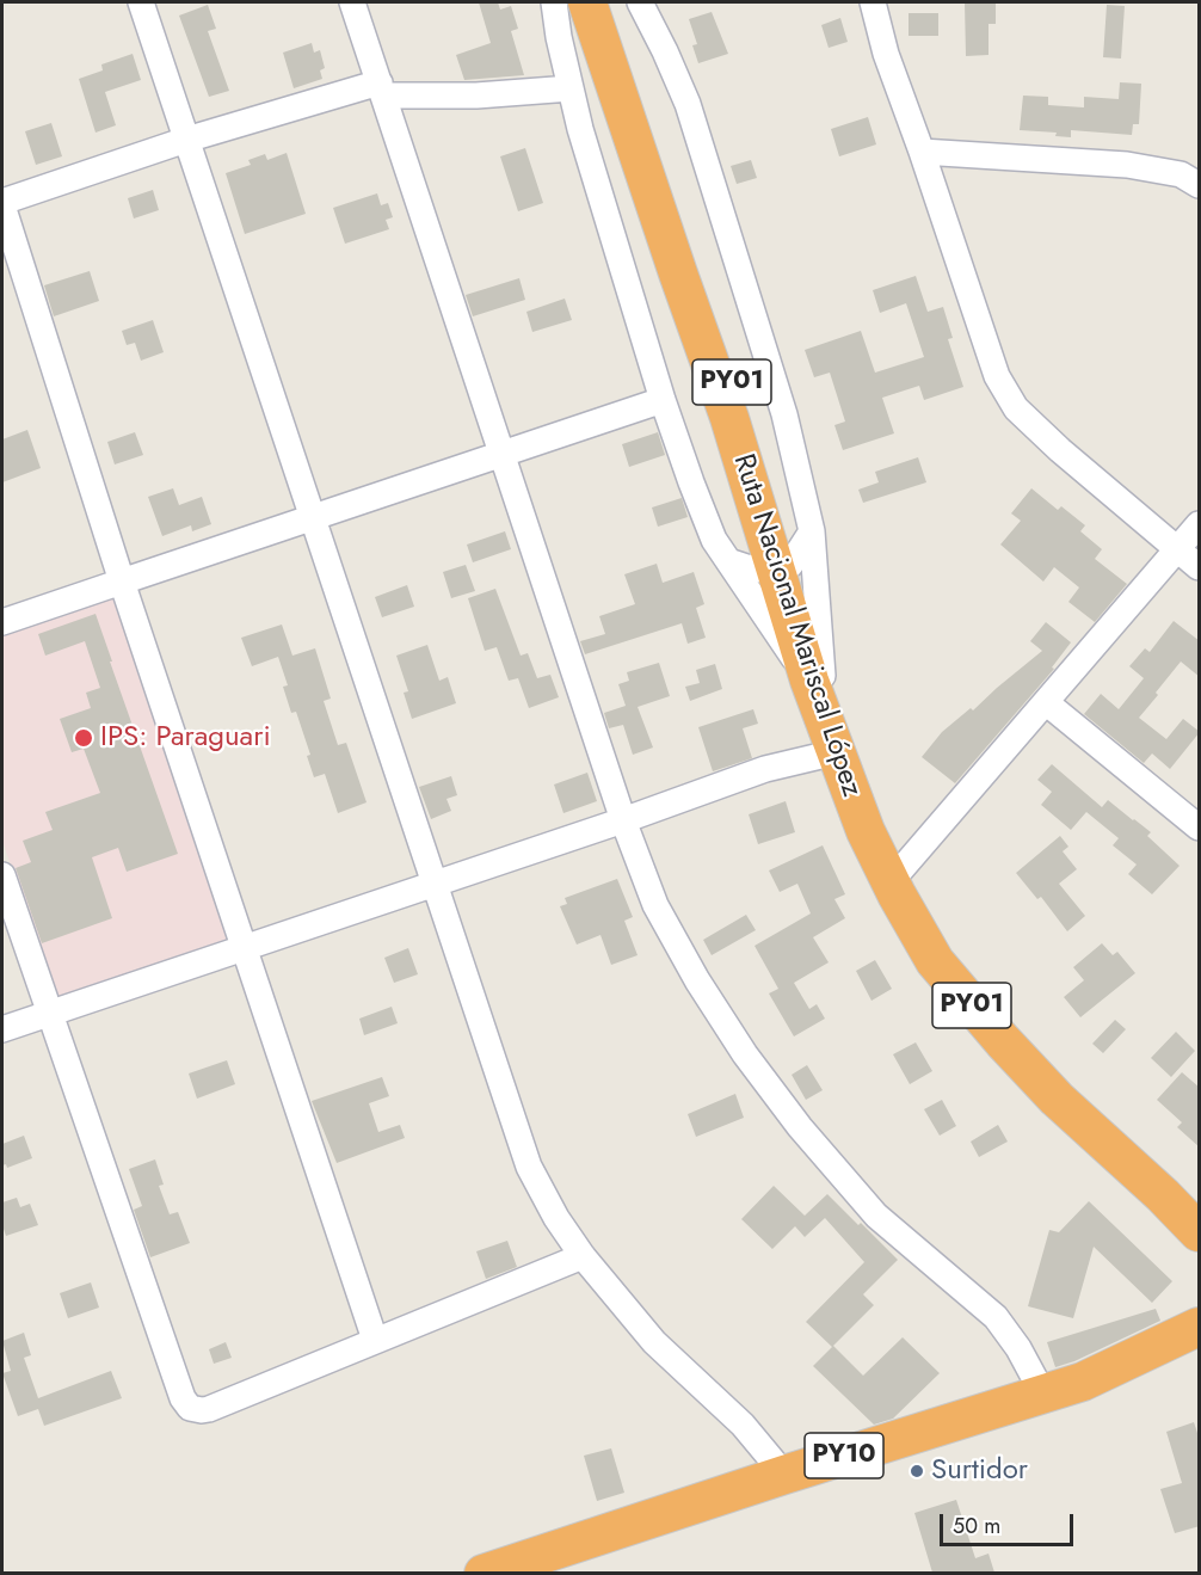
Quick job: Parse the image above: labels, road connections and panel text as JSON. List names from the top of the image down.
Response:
{
  "streets": {
    "highway": ["PY01", "Ruta Nacional Mariscal López", "PY10"]
  },
  "places": ["IPS: Paraguari", "Surtidor"],
  "scale_bar": "50 m"
}
